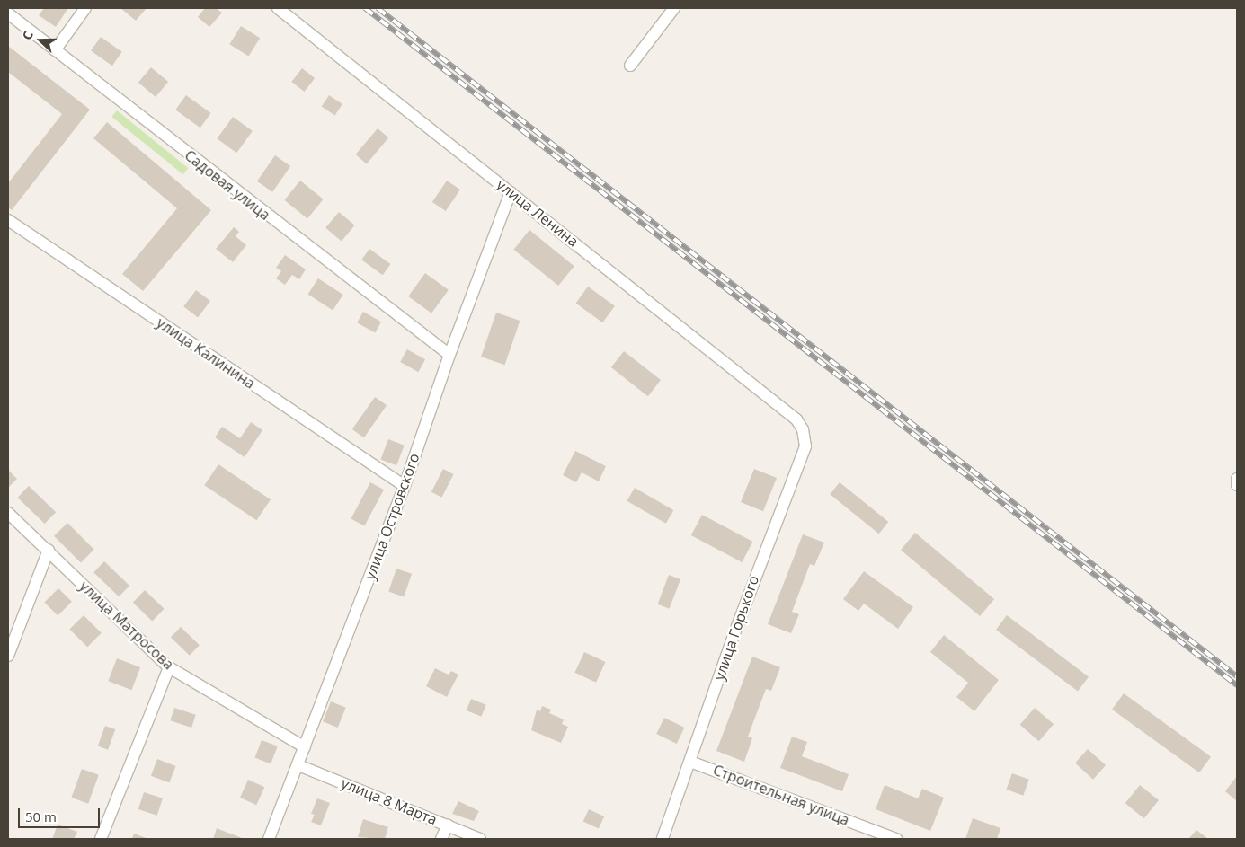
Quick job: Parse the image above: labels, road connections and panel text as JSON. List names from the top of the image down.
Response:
{
  "streets": {
    "street": [
      "Садовая улица",
      "улица Ленина",
      "улица Калинина",
      "улица Островского",
      "улица Матросова",
      "улица Горького",
      "Строительная улица",
      "улица 8 Марта"
    ]
  },
  "crossings": [
    ["Садовая улица", "улица Островского"],
    ["улица Ленина", "улица Островского"],
    ["улица Ленина", "улица Горького"],
    ["улица Калинина", "улица Островского"],
    ["улица Островского", "улица Матросова"],
    ["улица Островского", "улица 8 Марта"],
    ["улица Горького", "Строительная улица"]
  ],
  "scale_bar": "50 m",
  "north": "left"
}
